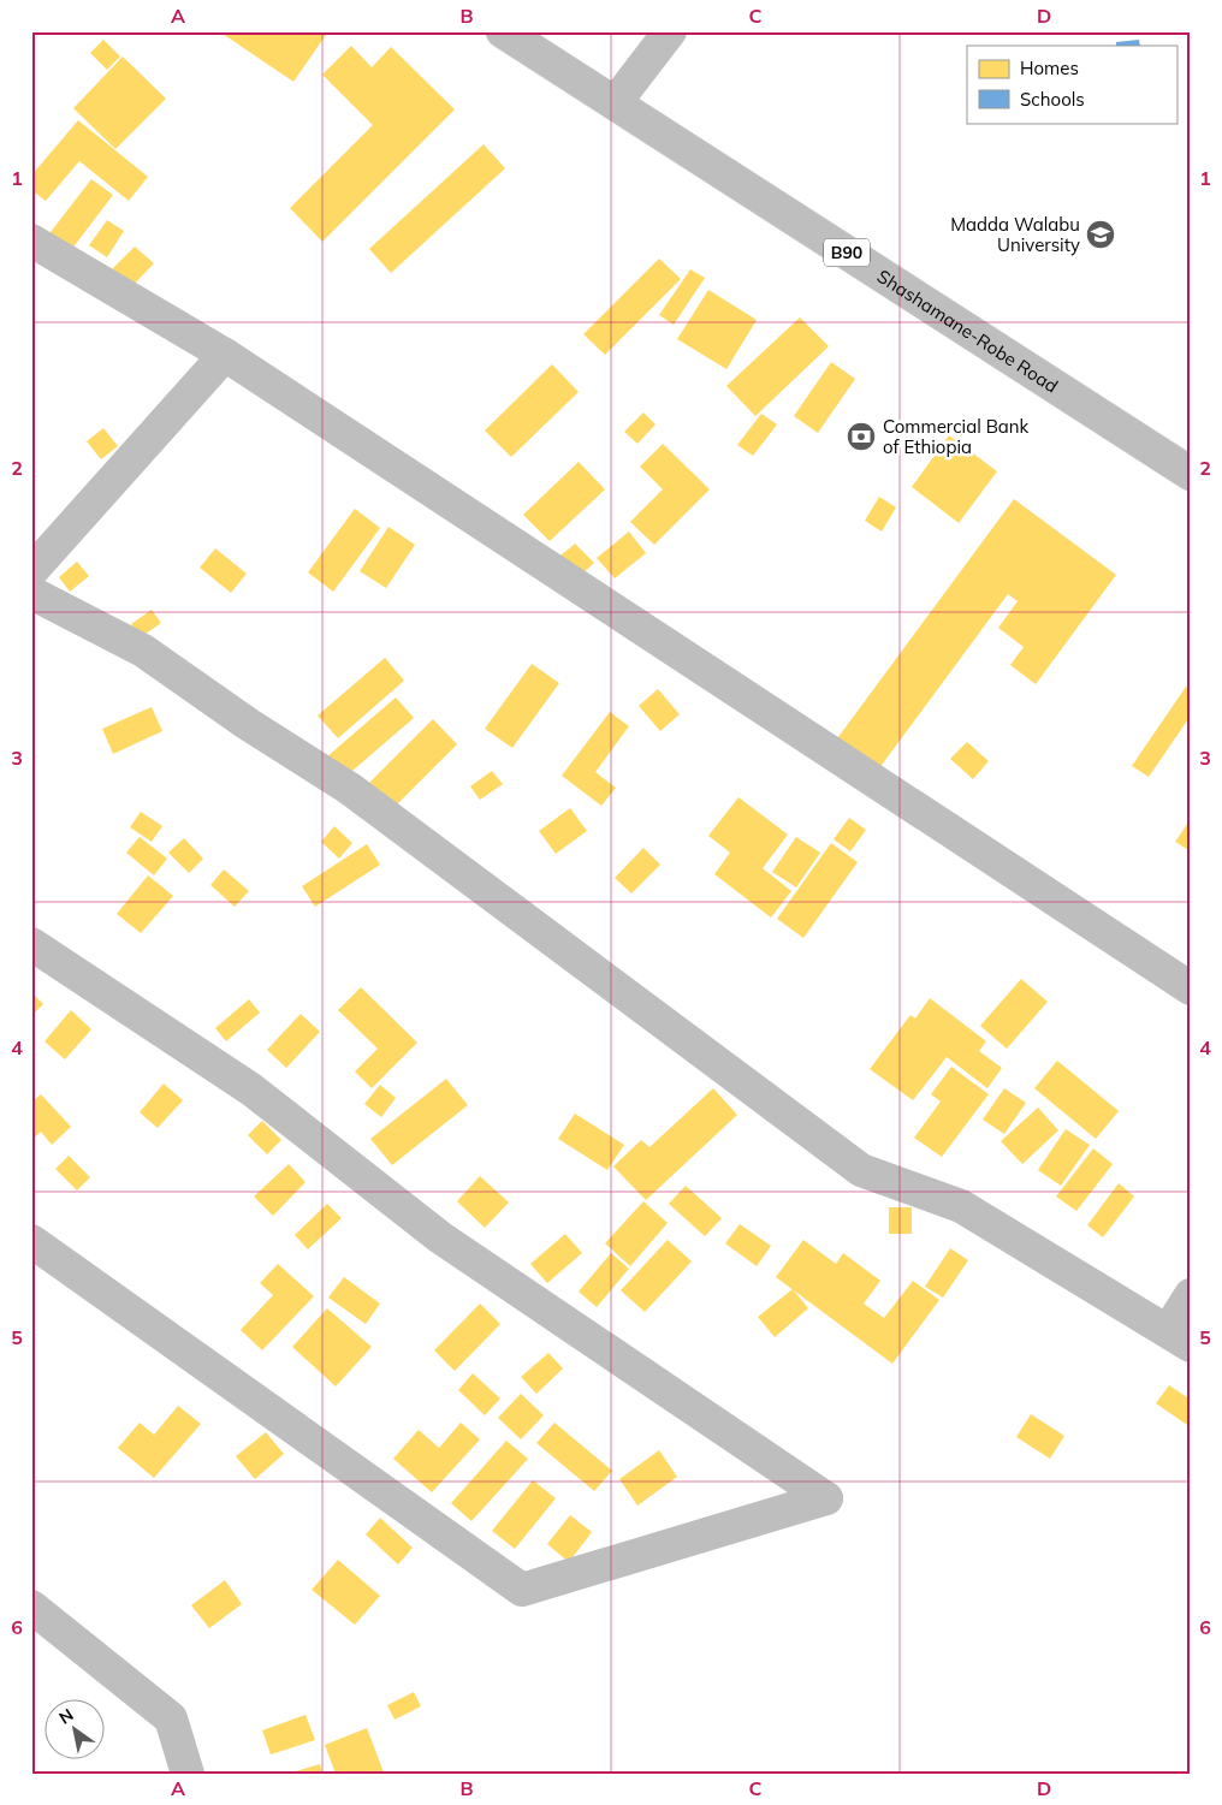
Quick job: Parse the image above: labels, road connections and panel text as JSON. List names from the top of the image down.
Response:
{
  "streets": {
    "street": ["B90", "Shashamane-Robe Road"]
  },
  "places": {
    "school or university": ["Madda Walabu University"],
    "bank": ["Commercial Bank of Ethiopia"]
  },
  "legend": ["Homes", "Schools"],
  "north": "top left",
  "grid": {
    "columns": [
      "A",
      "B",
      "C",
      "D"
    ],
    "rows": [
      "1",
      "2",
      "3",
      "4",
      "5",
      "6"
    ]
  }
}
